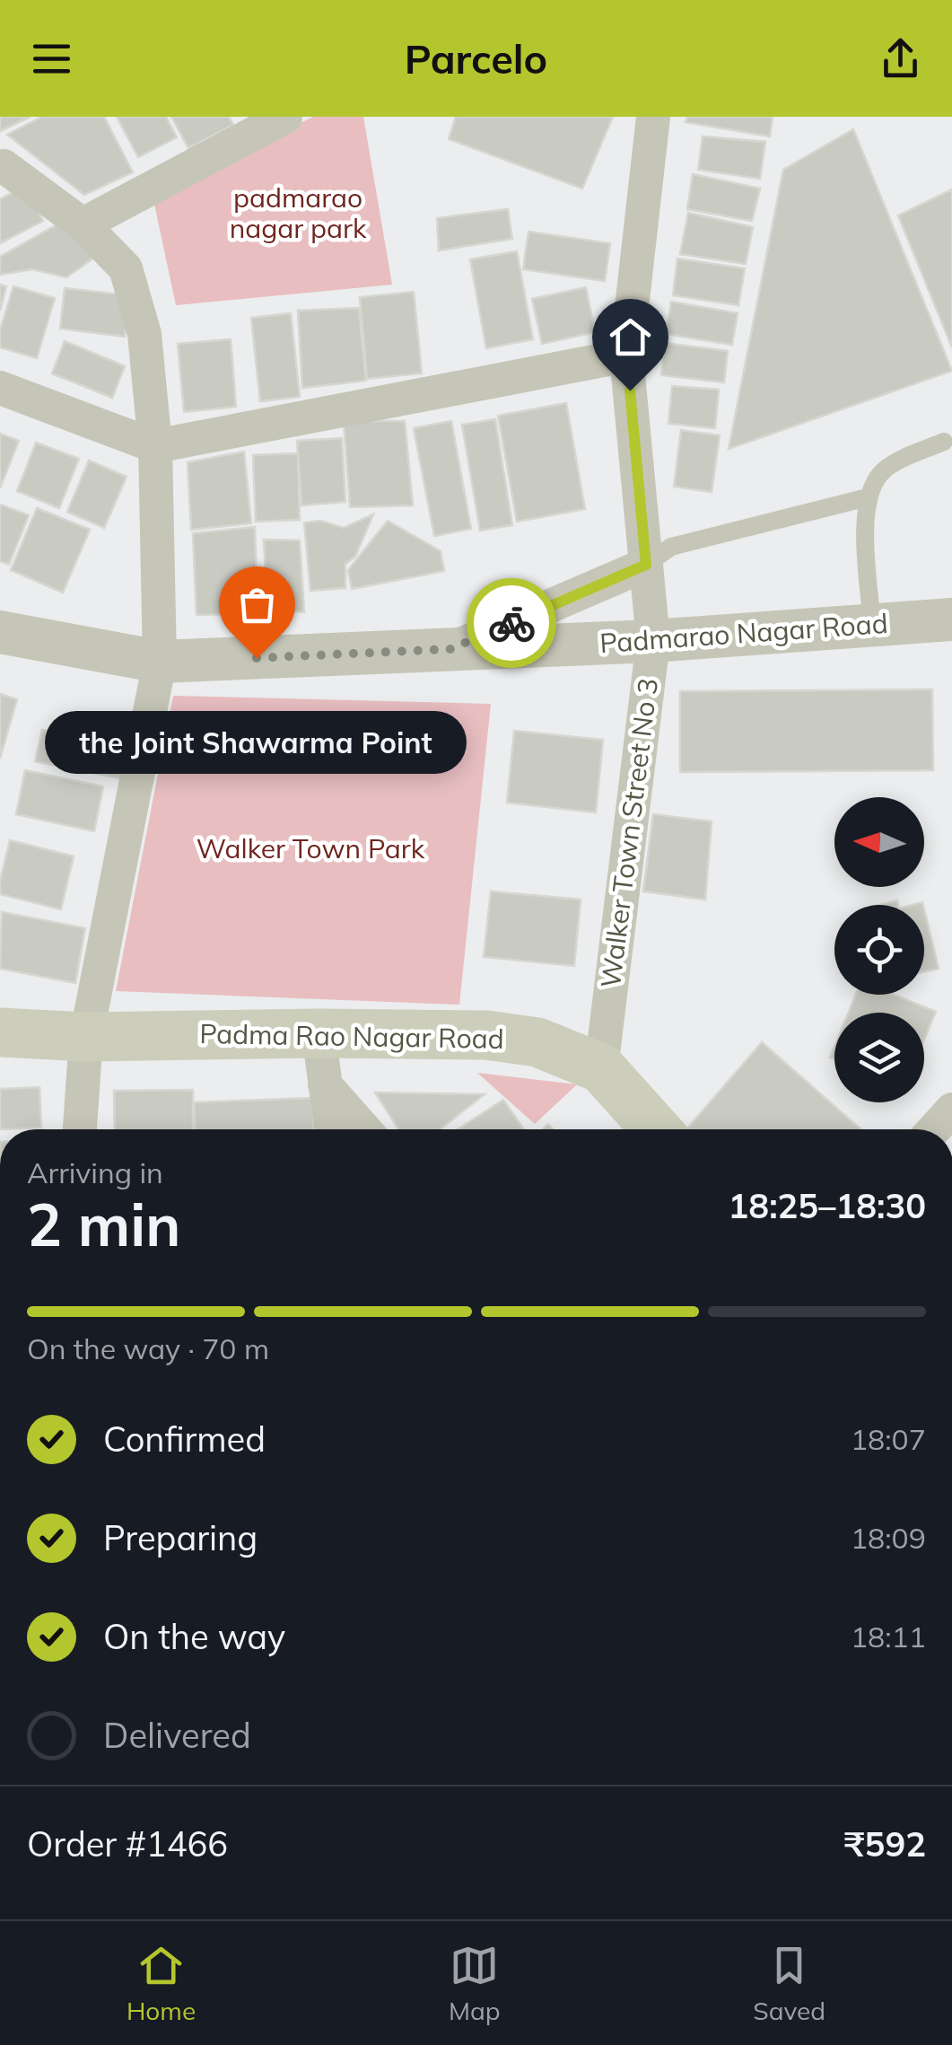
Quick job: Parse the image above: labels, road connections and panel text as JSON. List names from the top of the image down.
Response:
{
  "streets": {
    "main road": ["Padma Rao Nagar Road"],
    "street": ["Padmarao Nagar Road", "Walker Town Street No 3"]
  },
  "crossings": [
    ["Padmarao Nagar Road", "Walker Town Street No 3"],
    ["Walker Town Street No 3", "Padma Rao Nagar Road"]
  ],
  "parks": ["padmarao nagar park", "Walker Town Park"],
  "places": ["the Joint Shawarma Point"],
  "north": "left",
  "page": {
    "header": "Parcelo",
    "bubble": "the Joint Shawarma Point",
    "heading": ["2 min", "Arriving in", "18:25–18:30"],
    "panel": ["Order #1466", "₹592"],
    "bar": "On the way · 70 m",
    "list": [
      ["Confirmed", "18:07"],
      ["Preparing", "18:09"],
      ["On the way", "18:11"],
      "Delivered"
    ],
    "tabs": ["Home", "Map", "Saved"]
  }
}
